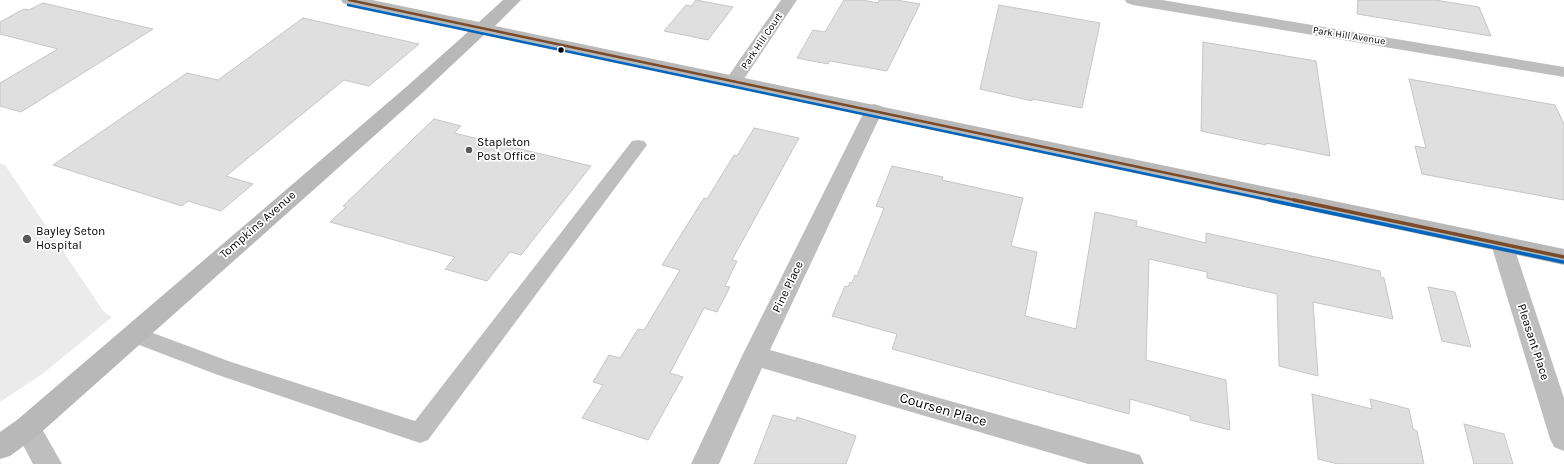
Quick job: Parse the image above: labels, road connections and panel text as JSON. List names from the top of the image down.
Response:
{
  "streets": {
    "street": [
      "Park Hill Avenue",
      "Park Hill Court",
      "Tompkins Avenue",
      "Pine Place",
      "Pleasant Place",
      "Coursen Place"
    ]
  },
  "crossings": [
    ["Pine Place", "Coursen Place"]
  ],
  "places": ["Stapleton Post Office", "Bayley Seton Hospital"]
}
